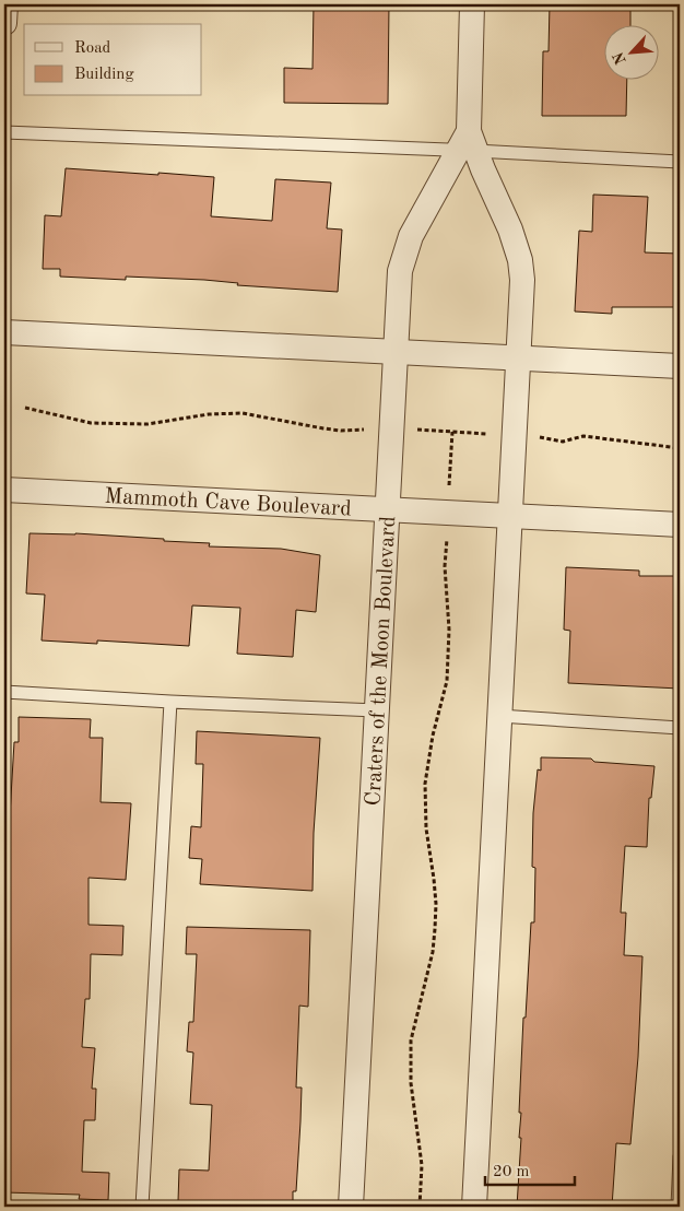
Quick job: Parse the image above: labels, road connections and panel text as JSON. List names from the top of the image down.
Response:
{
  "streets": {
    "street": ["Mammoth Cave Boulevard", "Craters of the Moon Boulevard"]
  },
  "crossings": [
    ["Mammoth Cave Boulevard", "Craters of the Moon Boulevard"]
  ],
  "legend": ["Road", "Building"],
  "scale_bar": "20 m",
  "north": "bottom left"
}
